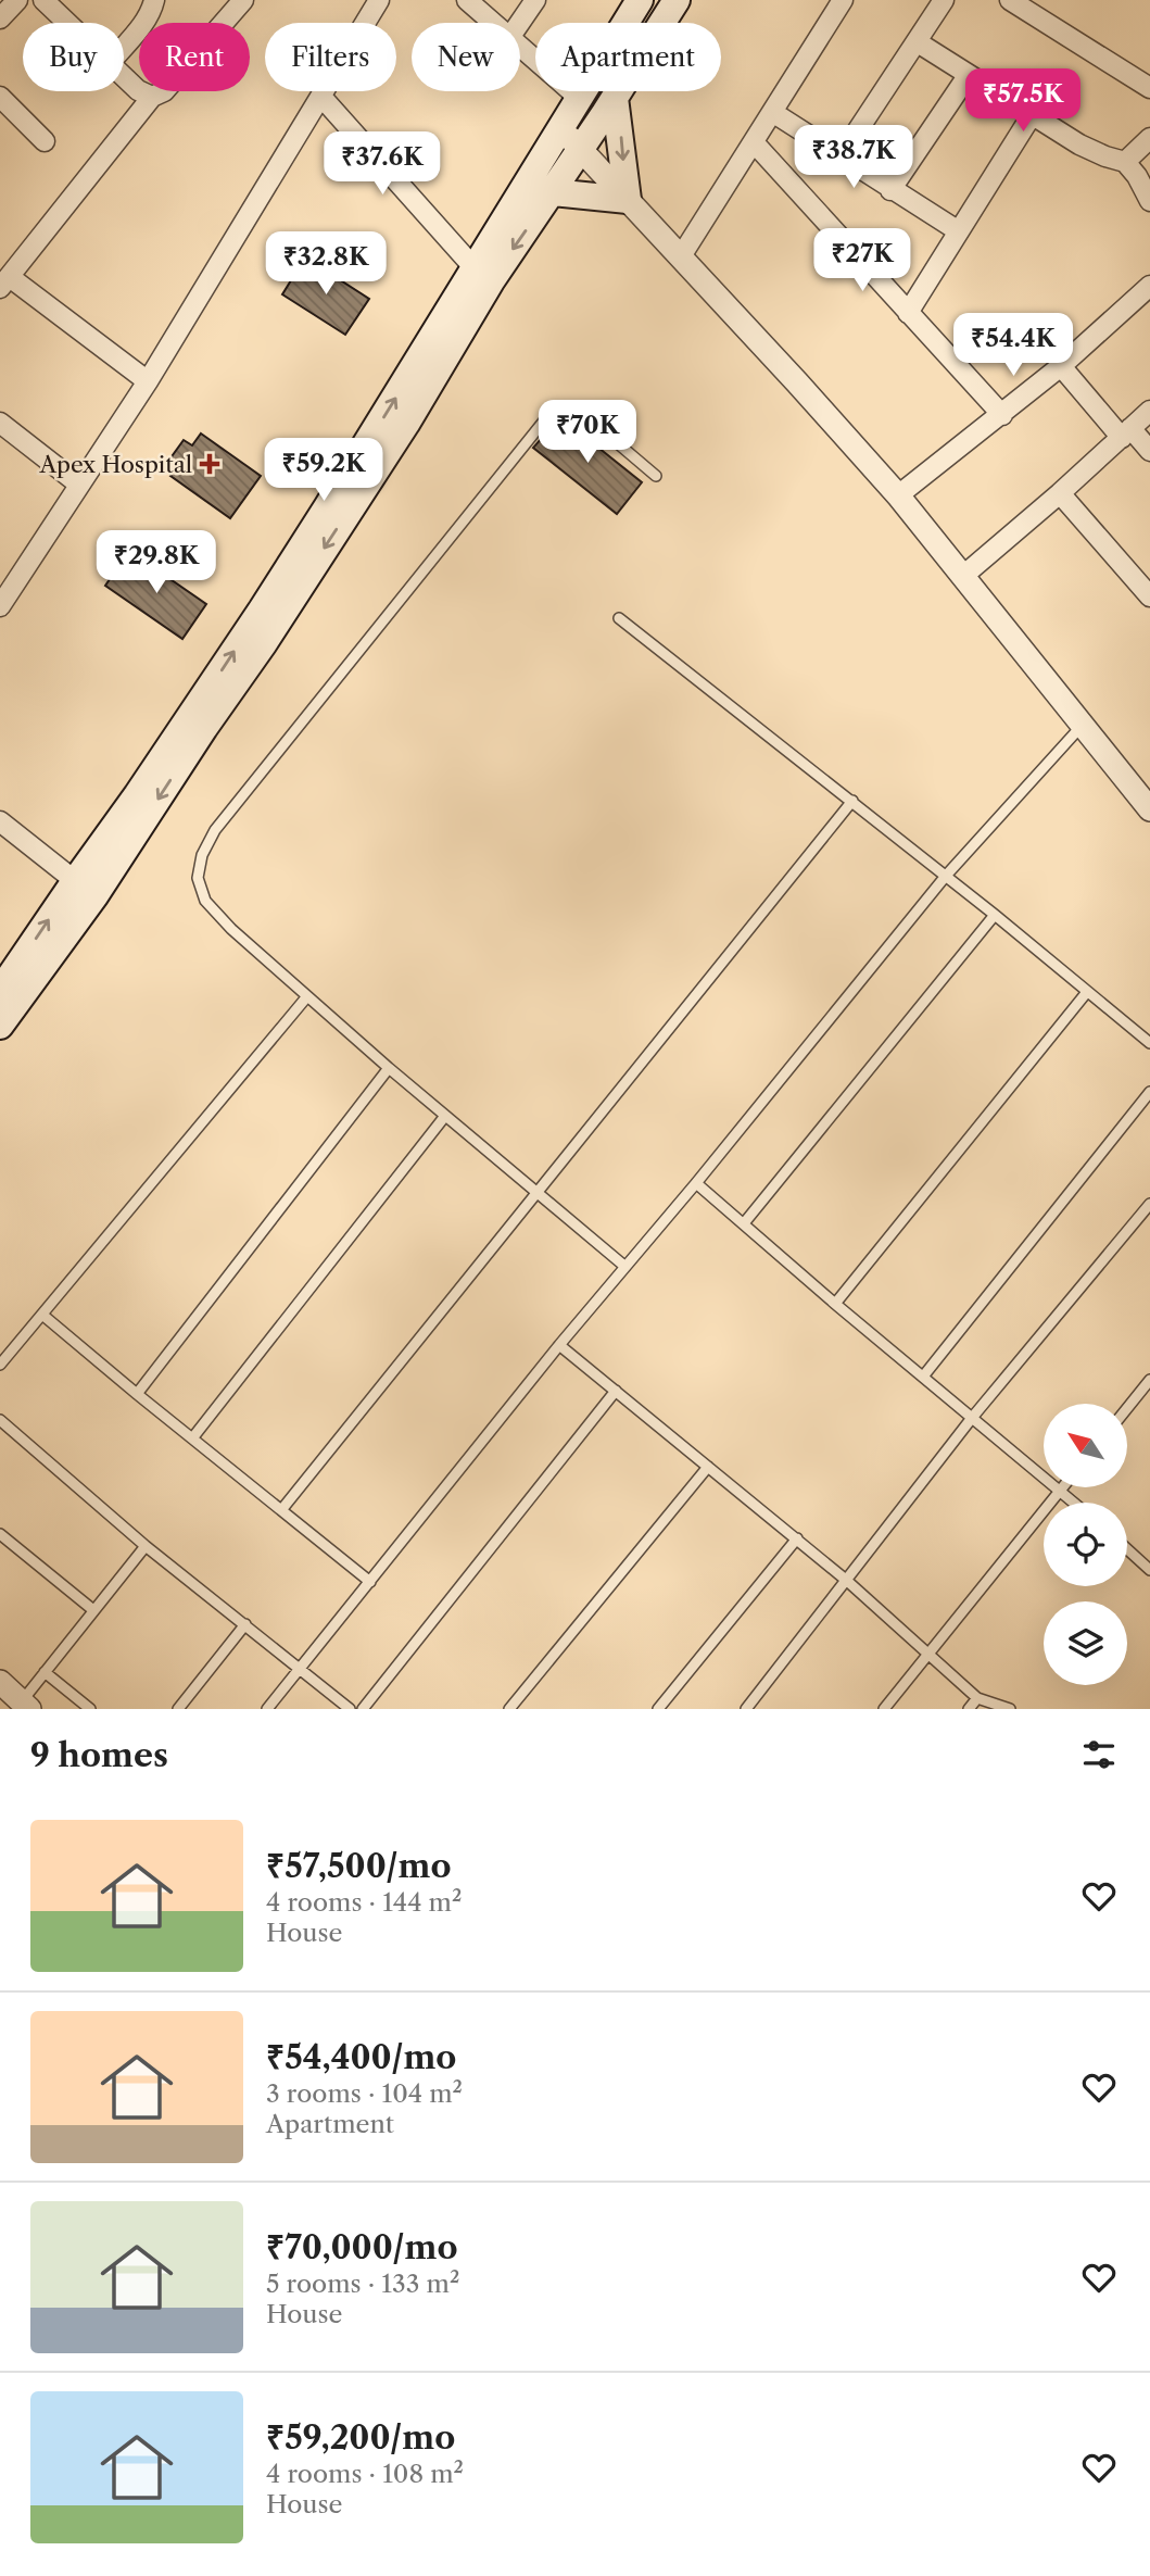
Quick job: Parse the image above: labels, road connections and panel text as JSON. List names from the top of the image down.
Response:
{
  "places": {
    "health": ["Apex Hospital"]
  },
  "north": "top left",
  "page": {
    "chip": [
      "Buy",
      "Rent",
      "Filters",
      "New",
      "Apartment"
    ],
    "price": [
      "₹57.5K",
      "₹38.7K",
      "₹37.6K",
      "₹27K",
      "₹32.8K",
      "₹54.4K",
      "₹70K",
      "₹59.2K",
      "₹29.8K"
    ],
    "heading": "9 homes",
    "list": [
      {
        "name": "₹57,500/mo",
        "note": "4 rooms · 144 m² · House"
      },
      {
        "name": "₹54,400/mo",
        "note": "3 rooms · 104 m² · Apartment"
      },
      {
        "name": "₹70,000/mo",
        "note": "5 rooms · 133 m² · House"
      },
      {
        "name": "₹59,200/mo",
        "note": "4 rooms · 108 m² · House"
      }
    ]
  }
}
